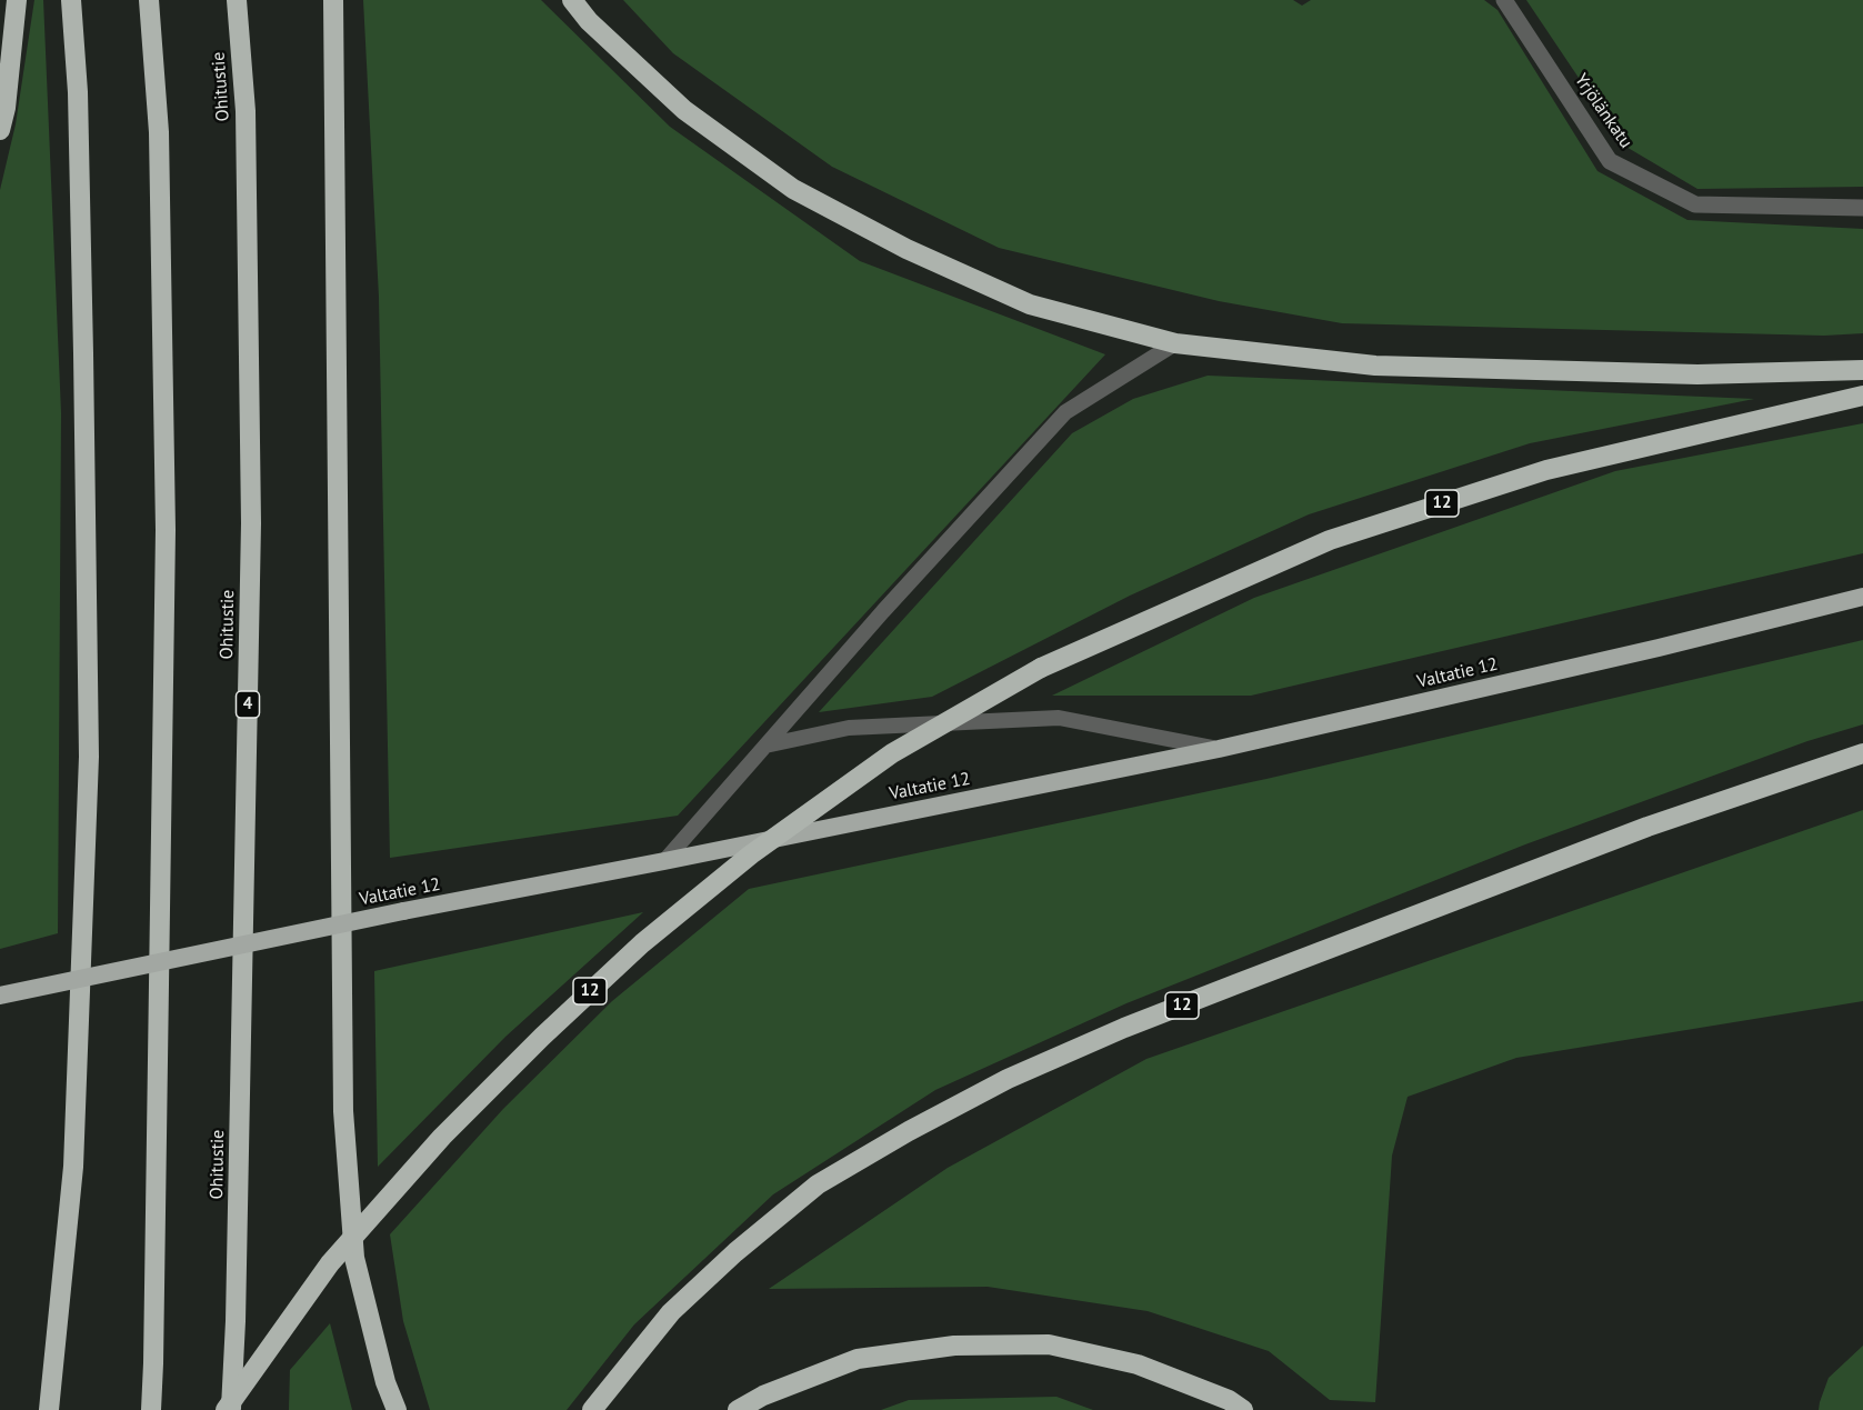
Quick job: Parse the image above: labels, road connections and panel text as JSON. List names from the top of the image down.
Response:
{
  "streets": {
    "highway": [
      "Ohitustie",
      "12",
      "Valtatie 12",
      "4"
    ],
    "street": ["Yrjölänkatu"]
  },
  "crossings": [
    ["Ohitustie", "12"]
  ]
}
